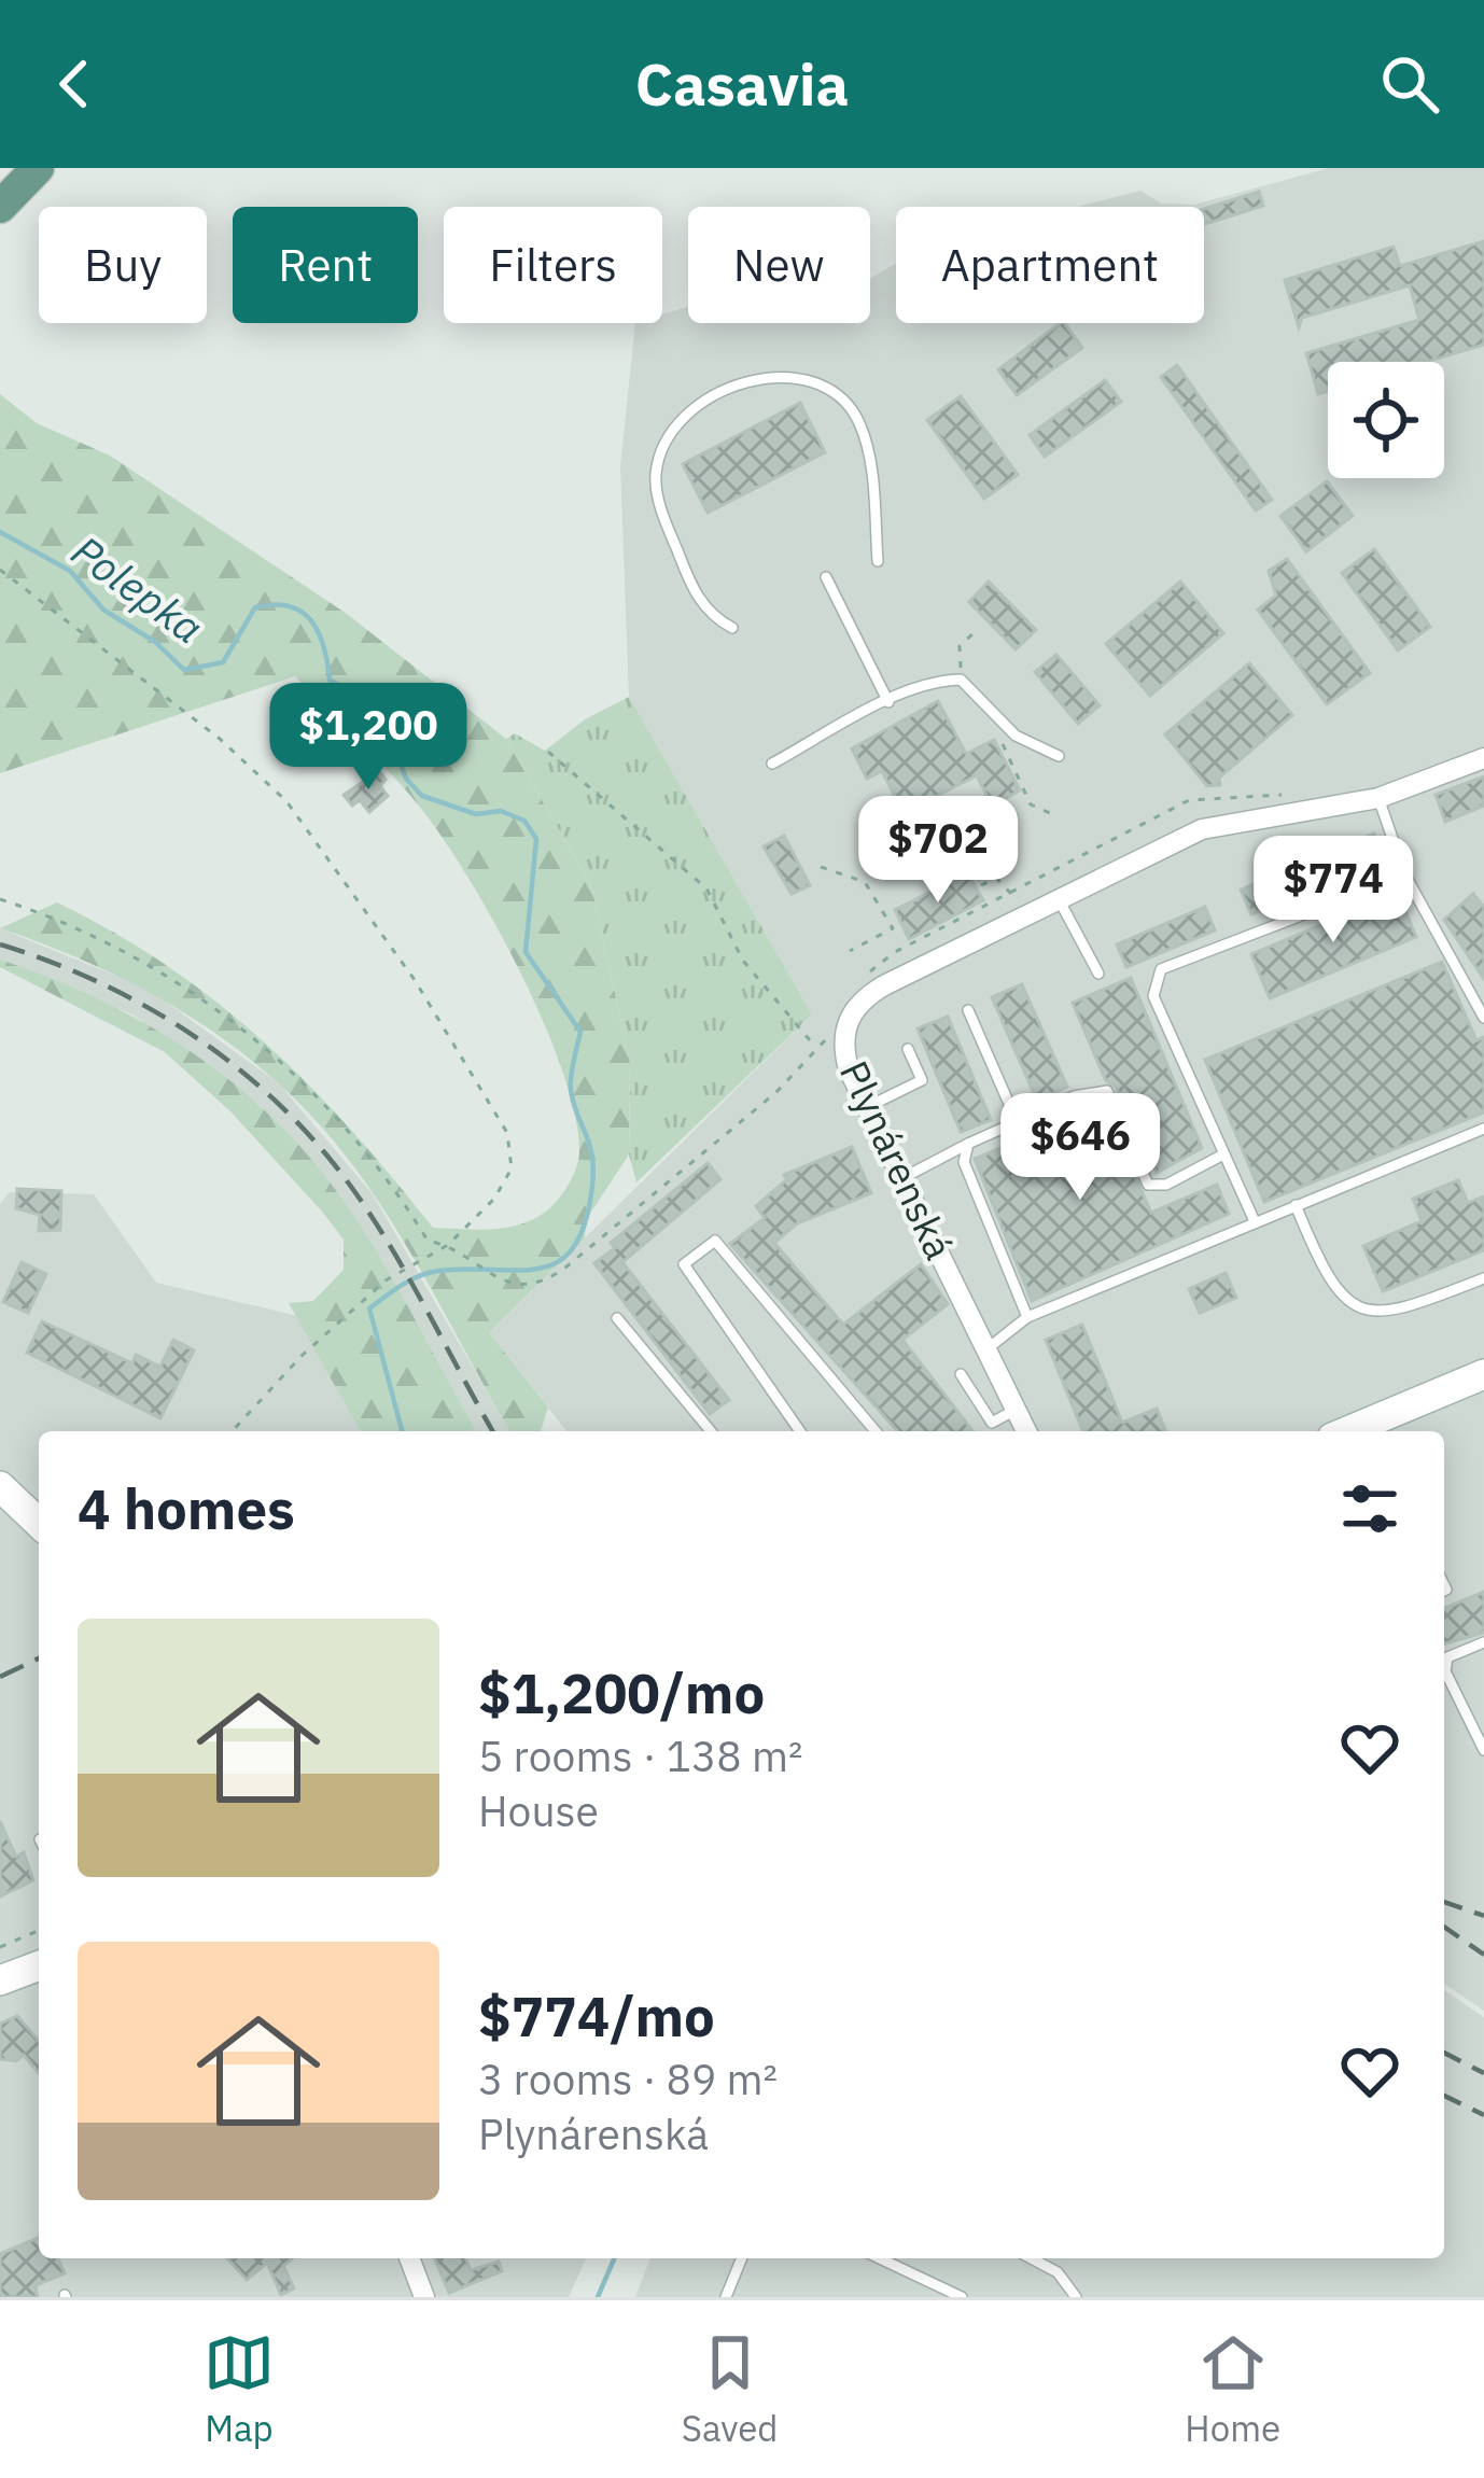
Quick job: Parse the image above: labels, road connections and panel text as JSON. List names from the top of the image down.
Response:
{
  "streets": {
    "street": ["Plynárenská"]
  },
  "water": ["Polepka"],
  "page": {
    "header": "Casavia",
    "chip": [
      "Buy",
      "Rent",
      "Filters",
      "New",
      "Apartment"
    ],
    "price": [
      "$1,200",
      "$702",
      "$774",
      "$646"
    ],
    "heading": "4 homes",
    "list": [
      {
        "name": "$1,200/mo",
        "note": "5 rooms · 138 m² · House"
      },
      {
        "name": "$774/mo",
        "note": "3 rooms · 89 m² · Plynárenská"
      }
    ],
    "tabs": ["Map", "Saved", "Home"]
  }
}
